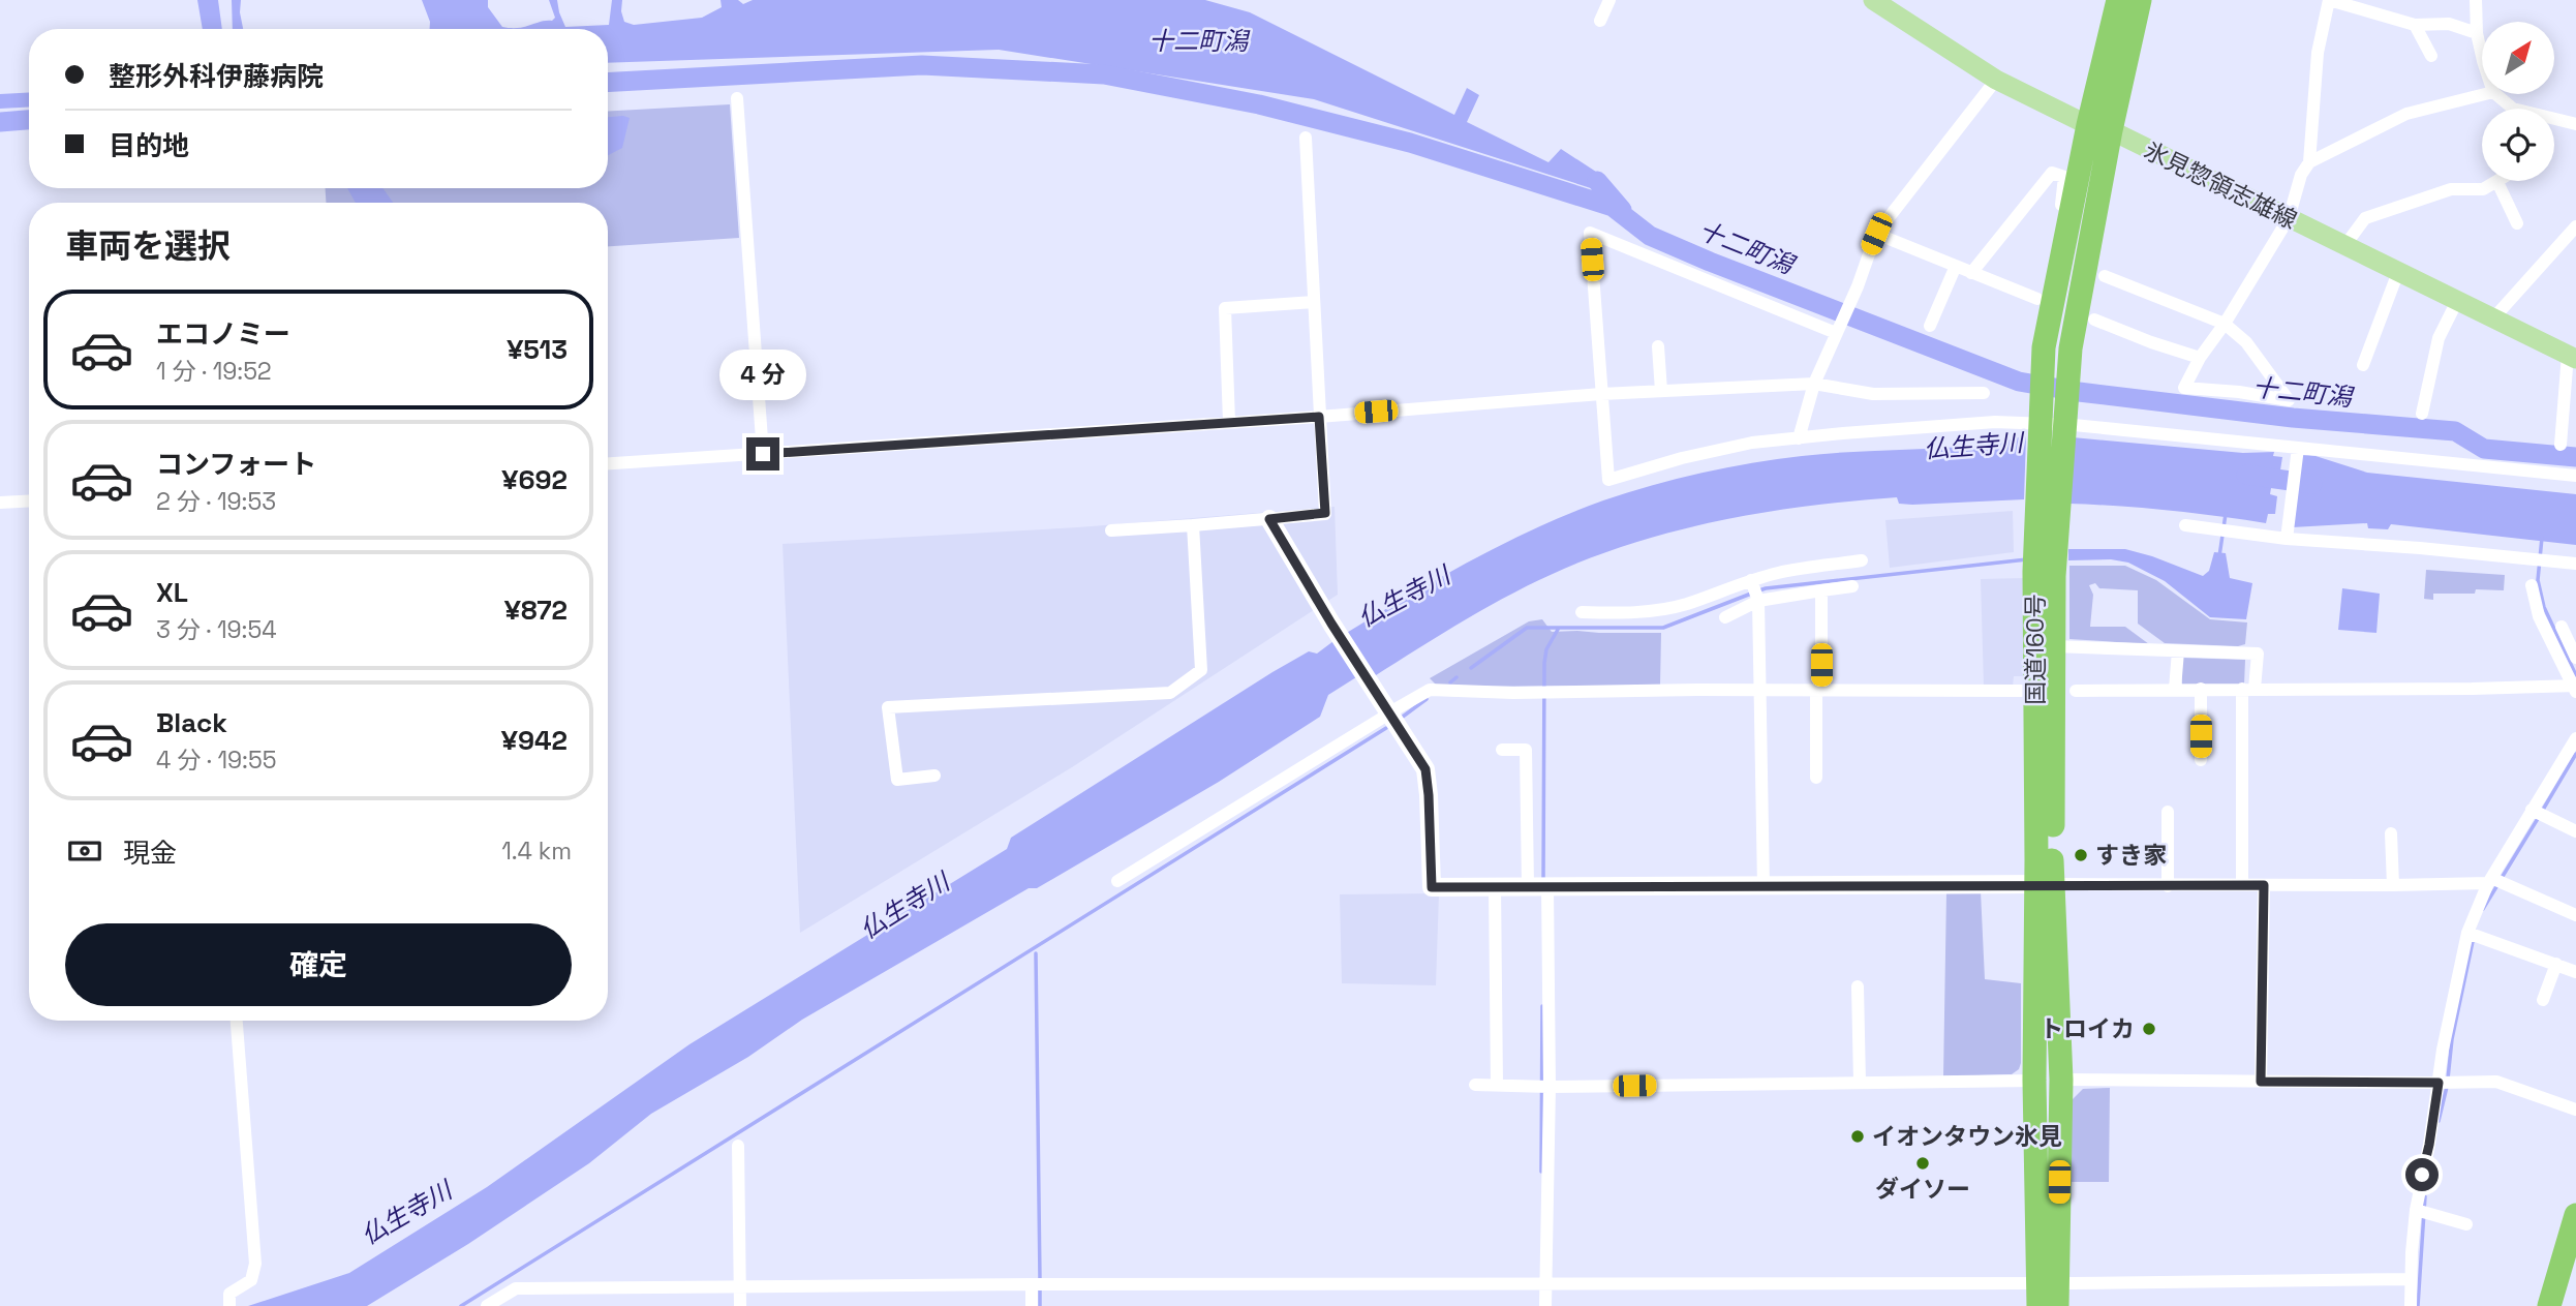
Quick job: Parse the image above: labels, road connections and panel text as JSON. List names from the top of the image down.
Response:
{
  "streets": {
    "highway": ["国道160号"],
    "main road": ["氷見惣領志雄線"]
  },
  "crossings": [
    ["氷見惣領志雄線", "国道160号"]
  ],
  "water": ["十二町潟", "仏生寺川"],
  "places": [
    "すき家",
    "トロイカ",
    "イオンタウン氷見",
    "ダイソー"
  ],
  "north": "top right",
  "page": {
    "banner": ["整形外科伊藤病院", "目的地"],
    "heading": "車両を選択",
    "list": [
      {
        "name": "エコノミー",
        "note": "1 分 · 19:52",
        "value": "¥513"
      },
      {
        "name": "コンフォート",
        "note": "2 分 · 19:53",
        "value": "¥692"
      },
      {
        "name": "XL",
        "note": "3 分 · 19:54",
        "value": "¥872"
      },
      {
        "name": "Black",
        "note": "4 分 · 19:55",
        "value": "¥942"
      }
    ],
    "bubble": "4 分",
    "pay": ["現金", "1.4 km"],
    "buttons": "確定"
  }
}
